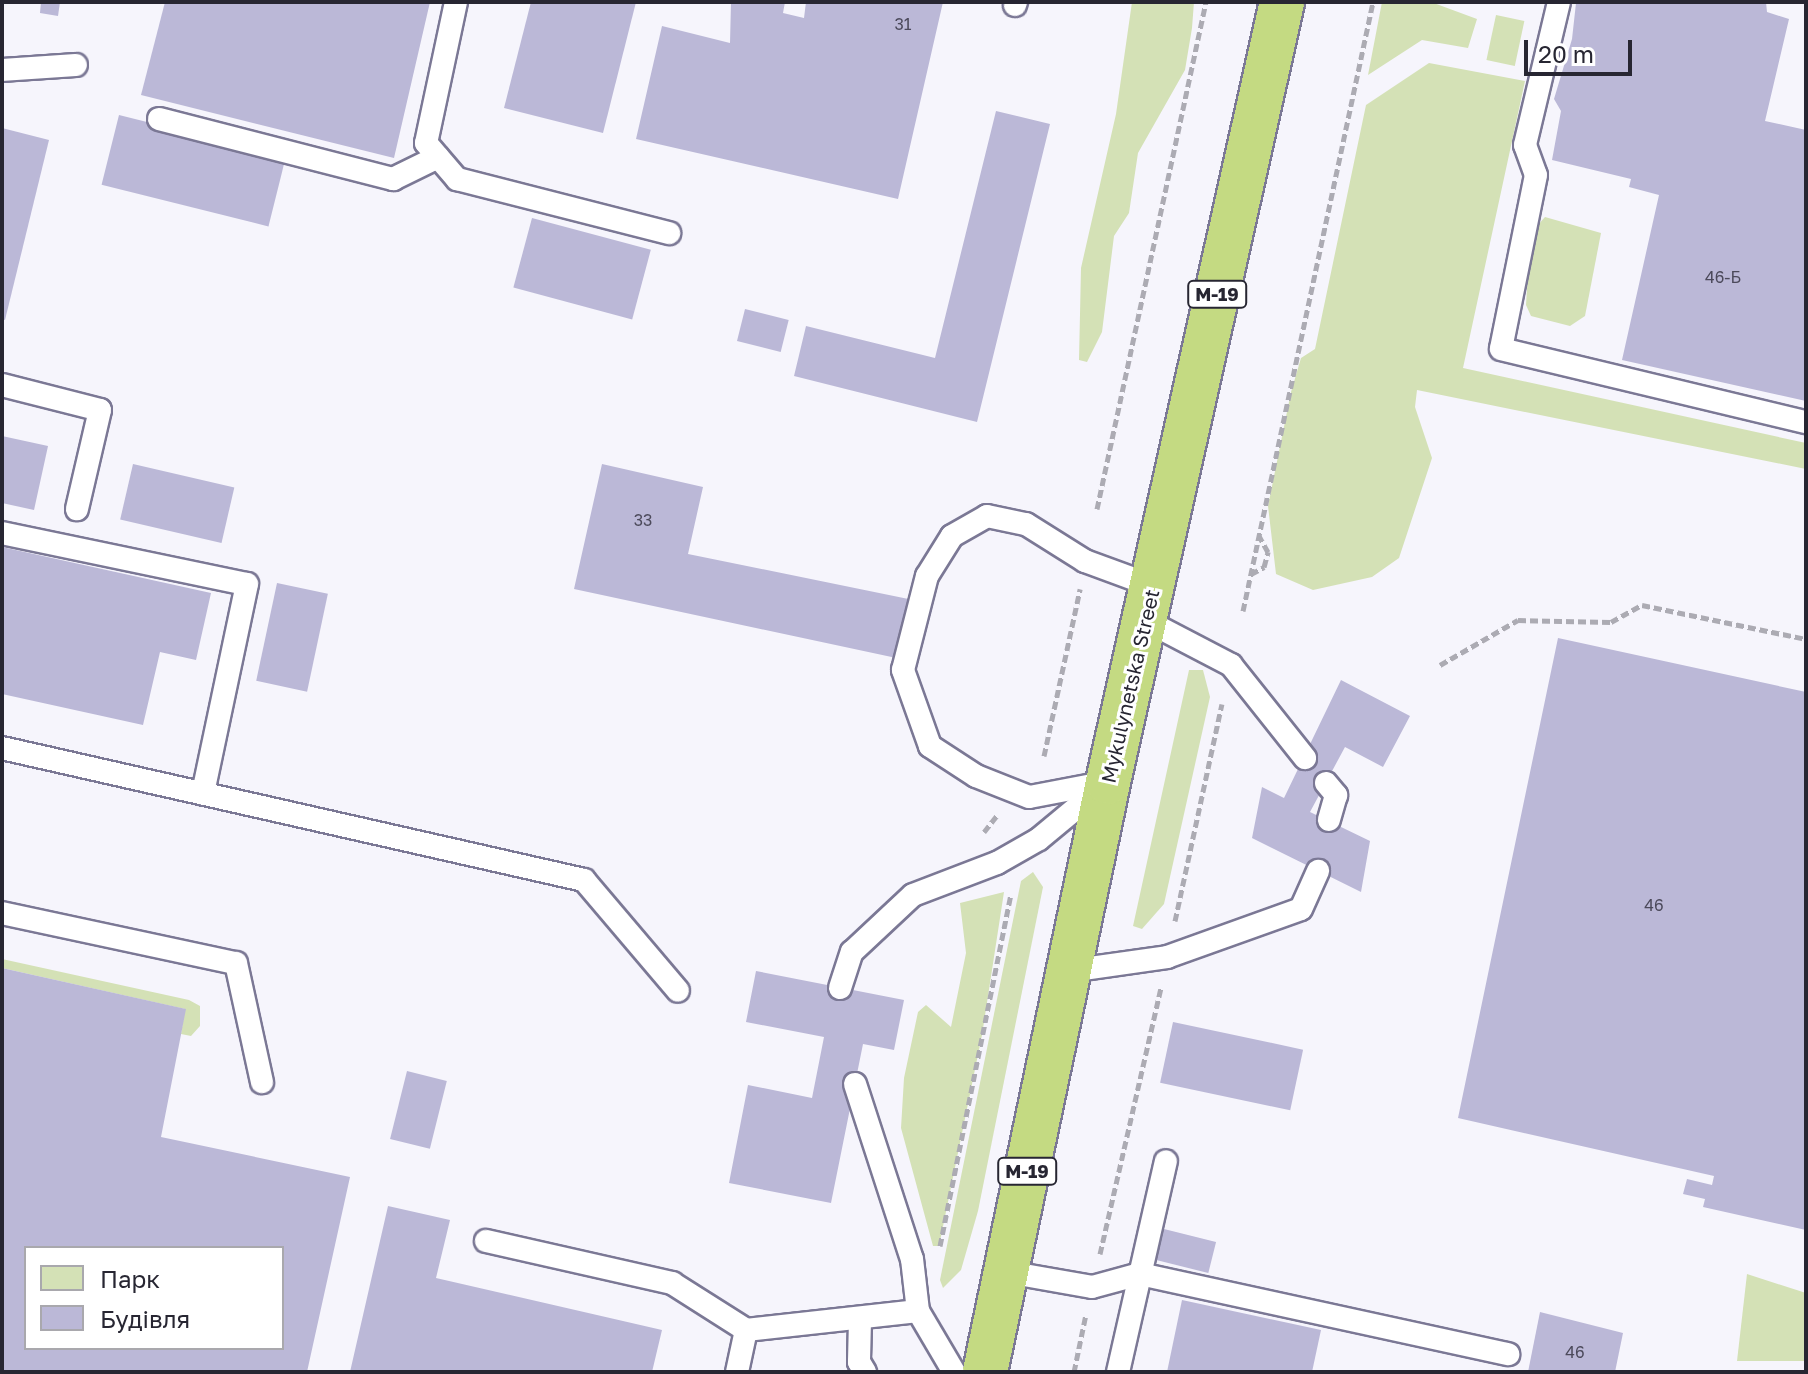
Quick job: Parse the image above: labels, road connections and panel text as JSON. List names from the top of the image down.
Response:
{
  "streets": {
    "highway": ["М-19", "Mykulynetska Street"]
  },
  "house_numbers": [
    "31",
    "46-Б",
    "33",
    "46",
    "46"
  ],
  "legend": ["Парк", "Будівля"],
  "scale_bar": "20 m"
}
